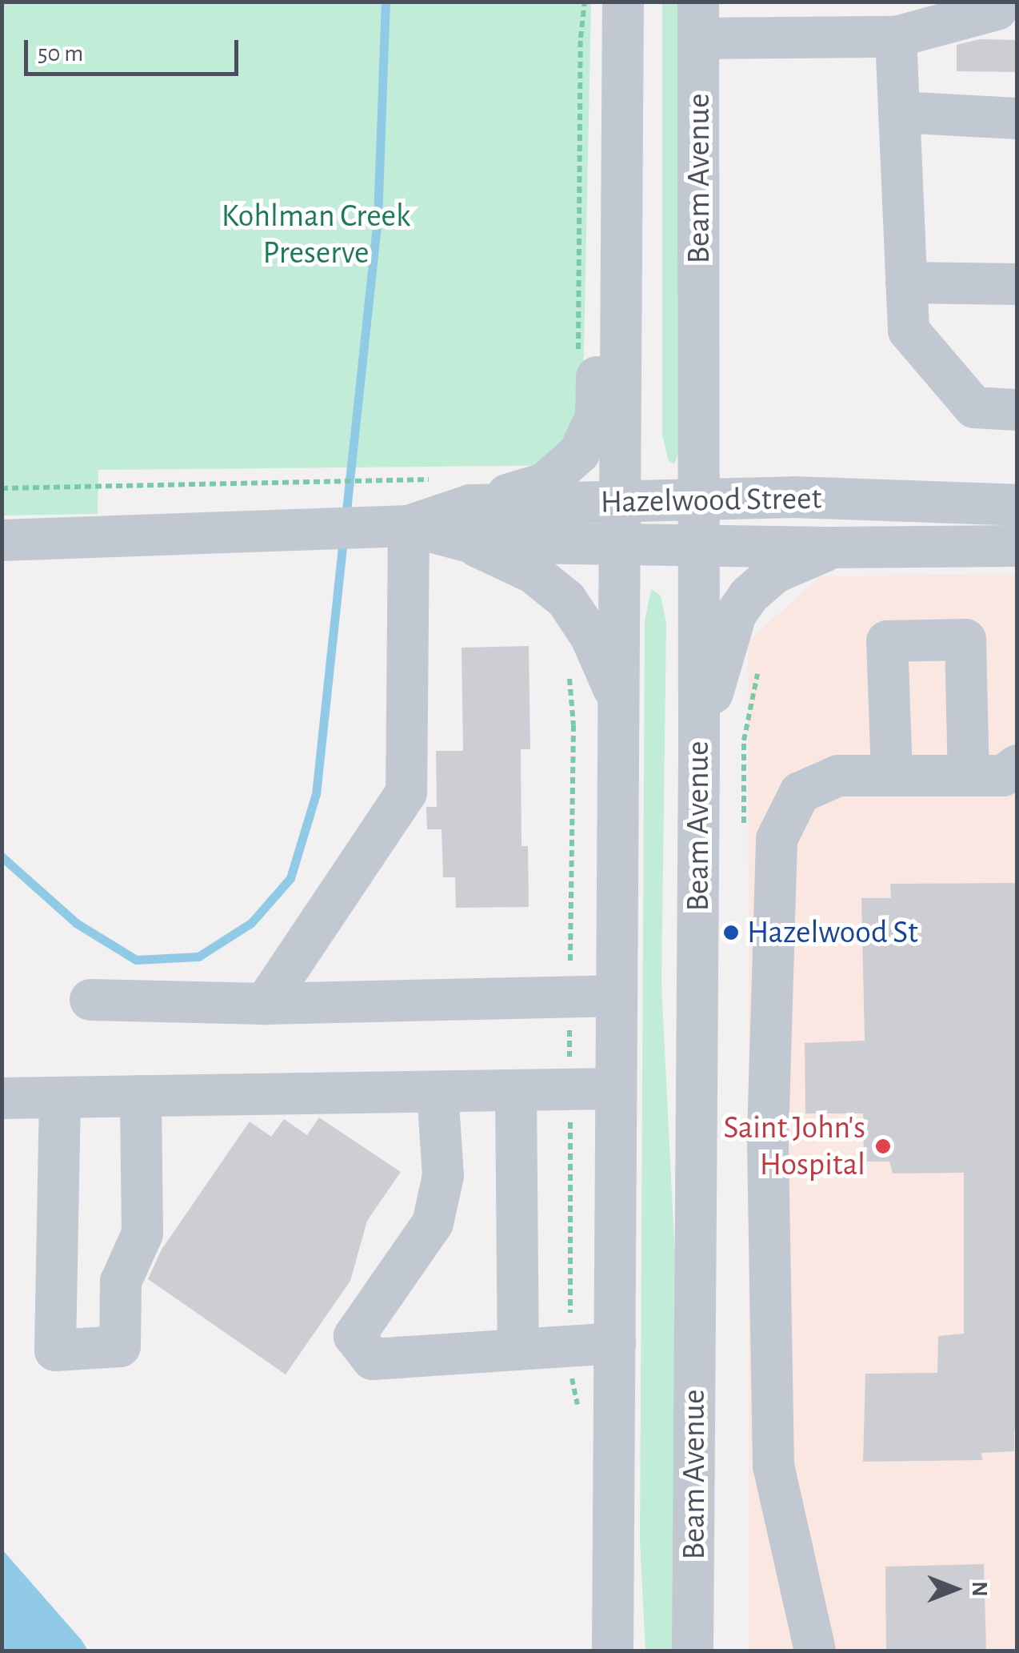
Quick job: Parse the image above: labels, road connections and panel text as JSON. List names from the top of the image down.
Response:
{
  "streets": {
    "street": ["Beam Avenue", "Hazelwood Street"]
  },
  "crossings": [
    ["Beam Avenue", "Hazelwood Street"]
  ],
  "parks": ["Kohlman Creek Preserve"],
  "places": ["Hazelwood St", "Saint John's Hospital"],
  "scale_bar": "50 m",
  "north": "right"
}
